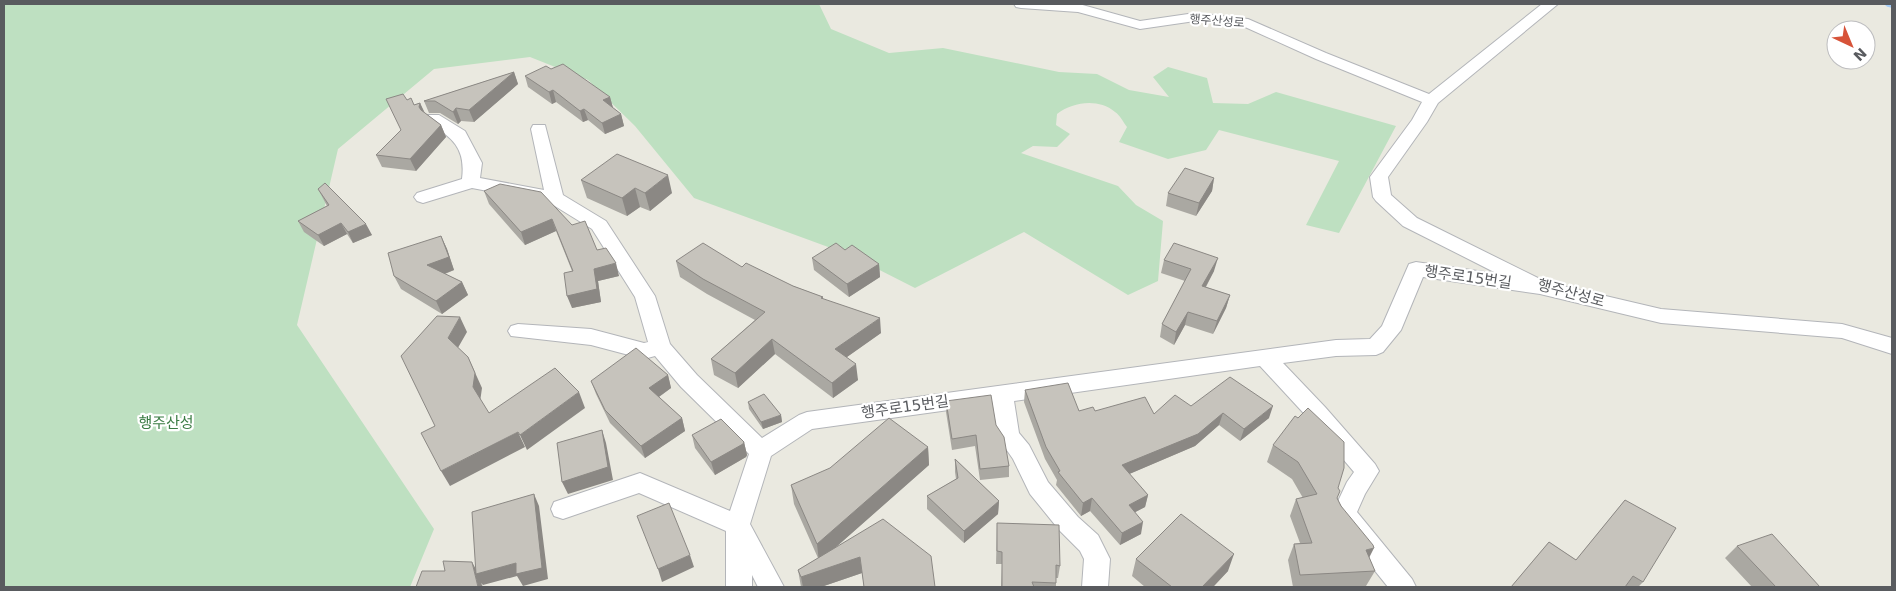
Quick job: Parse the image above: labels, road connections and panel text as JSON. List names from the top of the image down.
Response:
{
  "streets": {
    "street": ["행주산성로", "행주로15번길"]
  },
  "crossings": [
    ["행주산성로", "행주로15번길"]
  ],
  "parks": ["행주산성"],
  "north": "bottom right"
}
